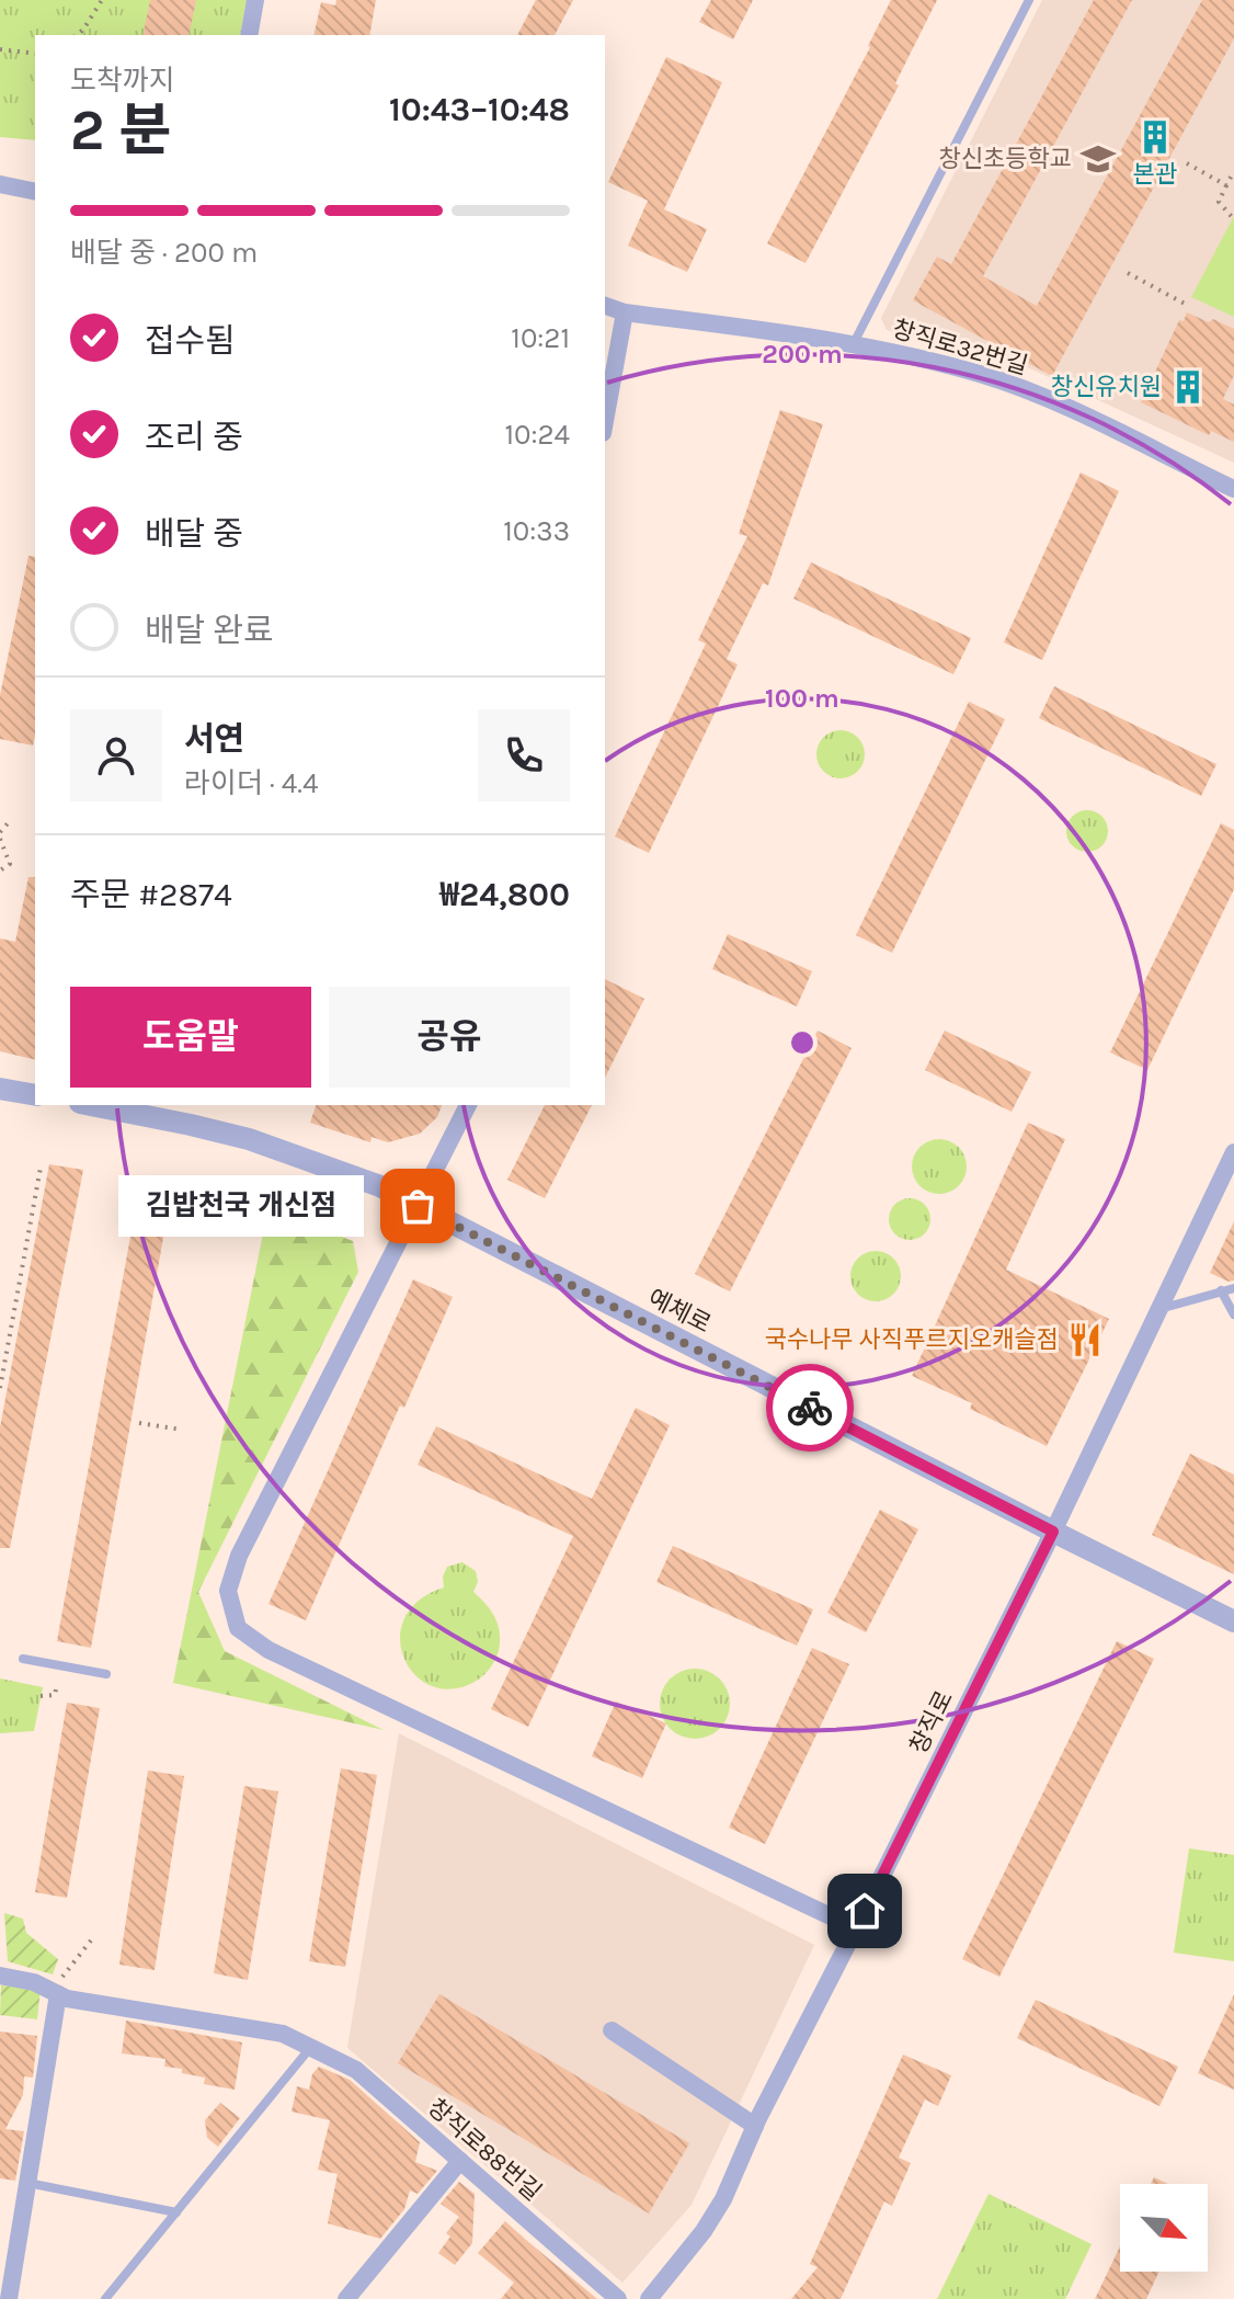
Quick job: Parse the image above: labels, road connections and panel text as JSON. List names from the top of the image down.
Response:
{
  "streets": {
    "street": [
      "창직로32번길",
      "예체로",
      "창직로",
      "창직로88번길"
    ]
  },
  "crossings": [
    ["예체로", "창직로"]
  ],
  "places": {
    "building": ["본관", "창신유치원"],
    "school or university": ["창신초등학교"],
    "other": ["김밥천국 개신점"],
    "restaurant": ["국수나무 사직푸르지오캐슬점"]
  },
  "north": "bottom right",
  "page": {
    "heading": ["2 분", "도착까지", "10:43–10:48"],
    "panel": [
      "서연",
      "라이더 · 4.4",
      "주문 #2874",
      "₩24,800"
    ],
    "bar": "배달 중 · 200 m",
    "list": [
      ["접수됨", "10:21"],
      ["조리 중", "10:24"],
      ["배달 중", "10:33"],
      "배달 완료"
    ],
    "buttons": ["도움말", "공유"],
    "bubble": "김밥천국 개신점"
  },
  "rings": ["200 m", "100 m"]
}
